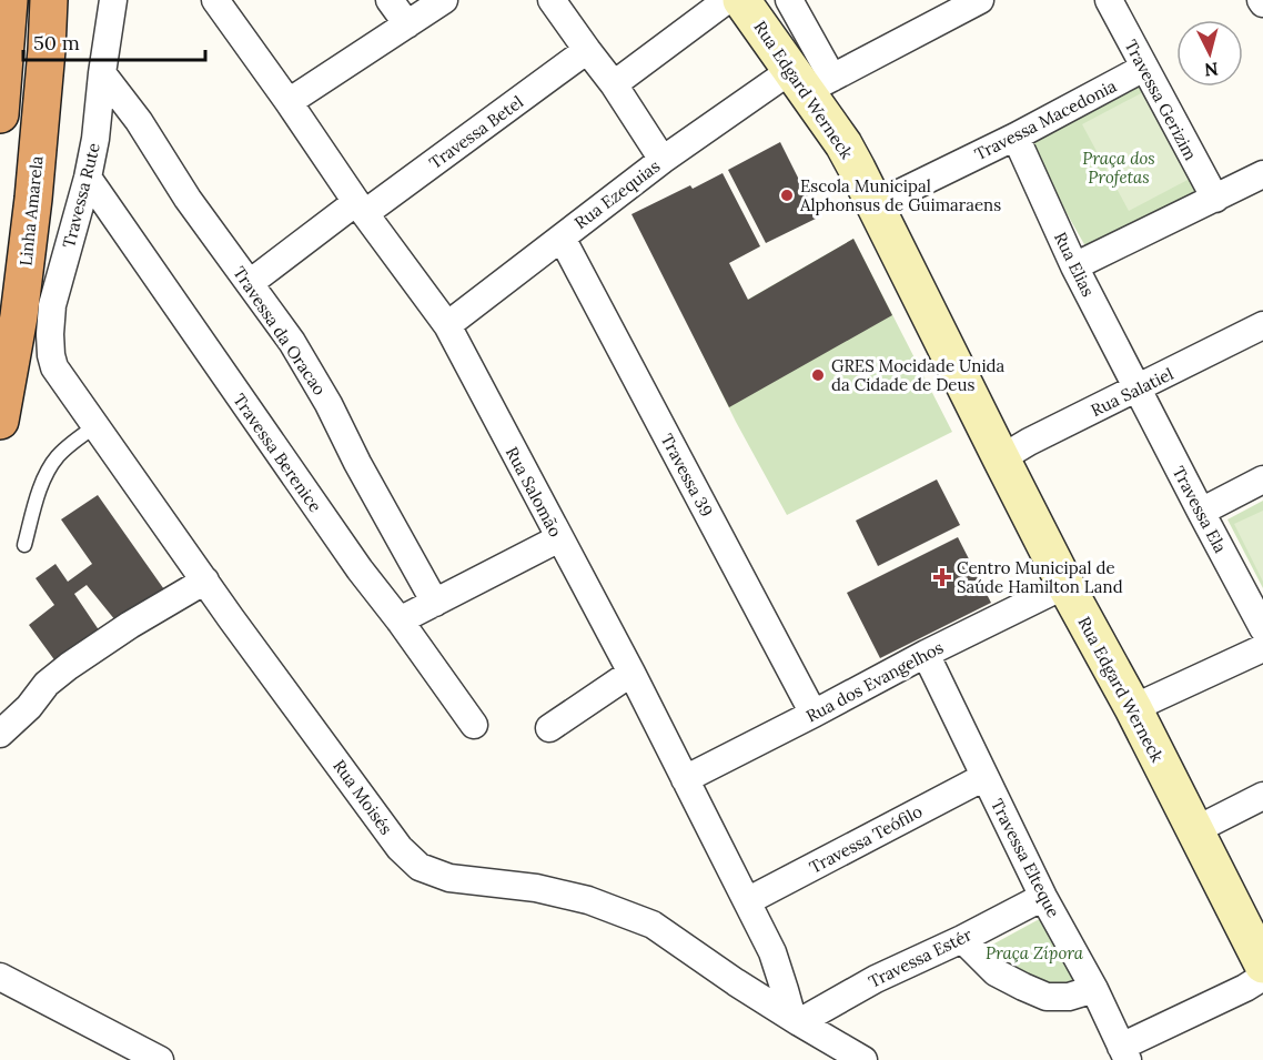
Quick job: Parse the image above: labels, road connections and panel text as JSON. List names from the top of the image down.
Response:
{
  "streets": {
    "highway": ["Linha Amarela"],
    "main road": ["Rua Edgard Werneck"],
    "street": [
      "Travessa Gerizim",
      "Travessa Macedonia",
      "Travessa Betel",
      "Rua Ezequias",
      "Travessa Rute",
      "Rua Elias",
      "Travessa da Oracao",
      "Rua Salatiel",
      "Travessa Berenice",
      "Travessa 39",
      "Rua Salomão",
      "Travessa Ela",
      "Rua dos Evangelhos",
      "Rua Moisés",
      "Travessa Teófilo",
      "Travessa Elteque",
      "Travessa Estér"
    ]
  },
  "crossings": [
    ["Rua Edgard Werneck", "Travessa Macedonia"],
    ["Rua Edgard Werneck", "Rua Ezequias"],
    ["Rua Edgard Werneck", "Rua Salatiel"],
    ["Rua Edgard Werneck", "Rua dos Evangelhos"],
    ["Travessa Gerizim", "Travessa Macedonia"],
    ["Travessa Macedonia", "Rua Elias"],
    ["Travessa Betel", "Travessa da Oracao"],
    ["Travessa Betel", "Rua Salomão"],
    ["Rua Ezequias", "Travessa 39"],
    ["Rua Ezequias", "Rua Salomão"],
    ["Travessa Rute", "Travessa da Oracao"],
    ["Travessa Rute", "Travessa Berenice"],
    ["Travessa Rute", "Rua Moisés"],
    ["Rua Elias", "Rua Salatiel"],
    ["Rua Elias", "Travessa Ela"],
    ["Rua Salatiel", "Travessa Ela"],
    ["Travessa 39", "Rua dos Evangelhos"],
    ["Rua Salomão", "Rua dos Evangelhos"],
    ["Rua Salomão", "Rua Moisés"],
    ["Rua Salomão", "Travessa Teófilo"],
    ["Rua Salomão", "Travessa Estér"],
    ["Rua dos Evangelhos", "Travessa Elteque"],
    ["Rua Moisés", "Travessa Estér"],
    ["Travessa Teófilo", "Travessa Elteque"],
    ["Travessa Elteque", "Travessa Estér"]
  ],
  "parks": ["Praça dos Profetas", "Praça Zípora"],
  "places": {
    "other": ["Escola Municipal Alphonsus de Guimaraens", "GRES Mocidade Unida da Cidade de Deus"],
    "health": ["Centro Municipal de Saúde Hamilton Land"]
  },
  "scale_bar": "50 m",
  "north": "bottom"
}
